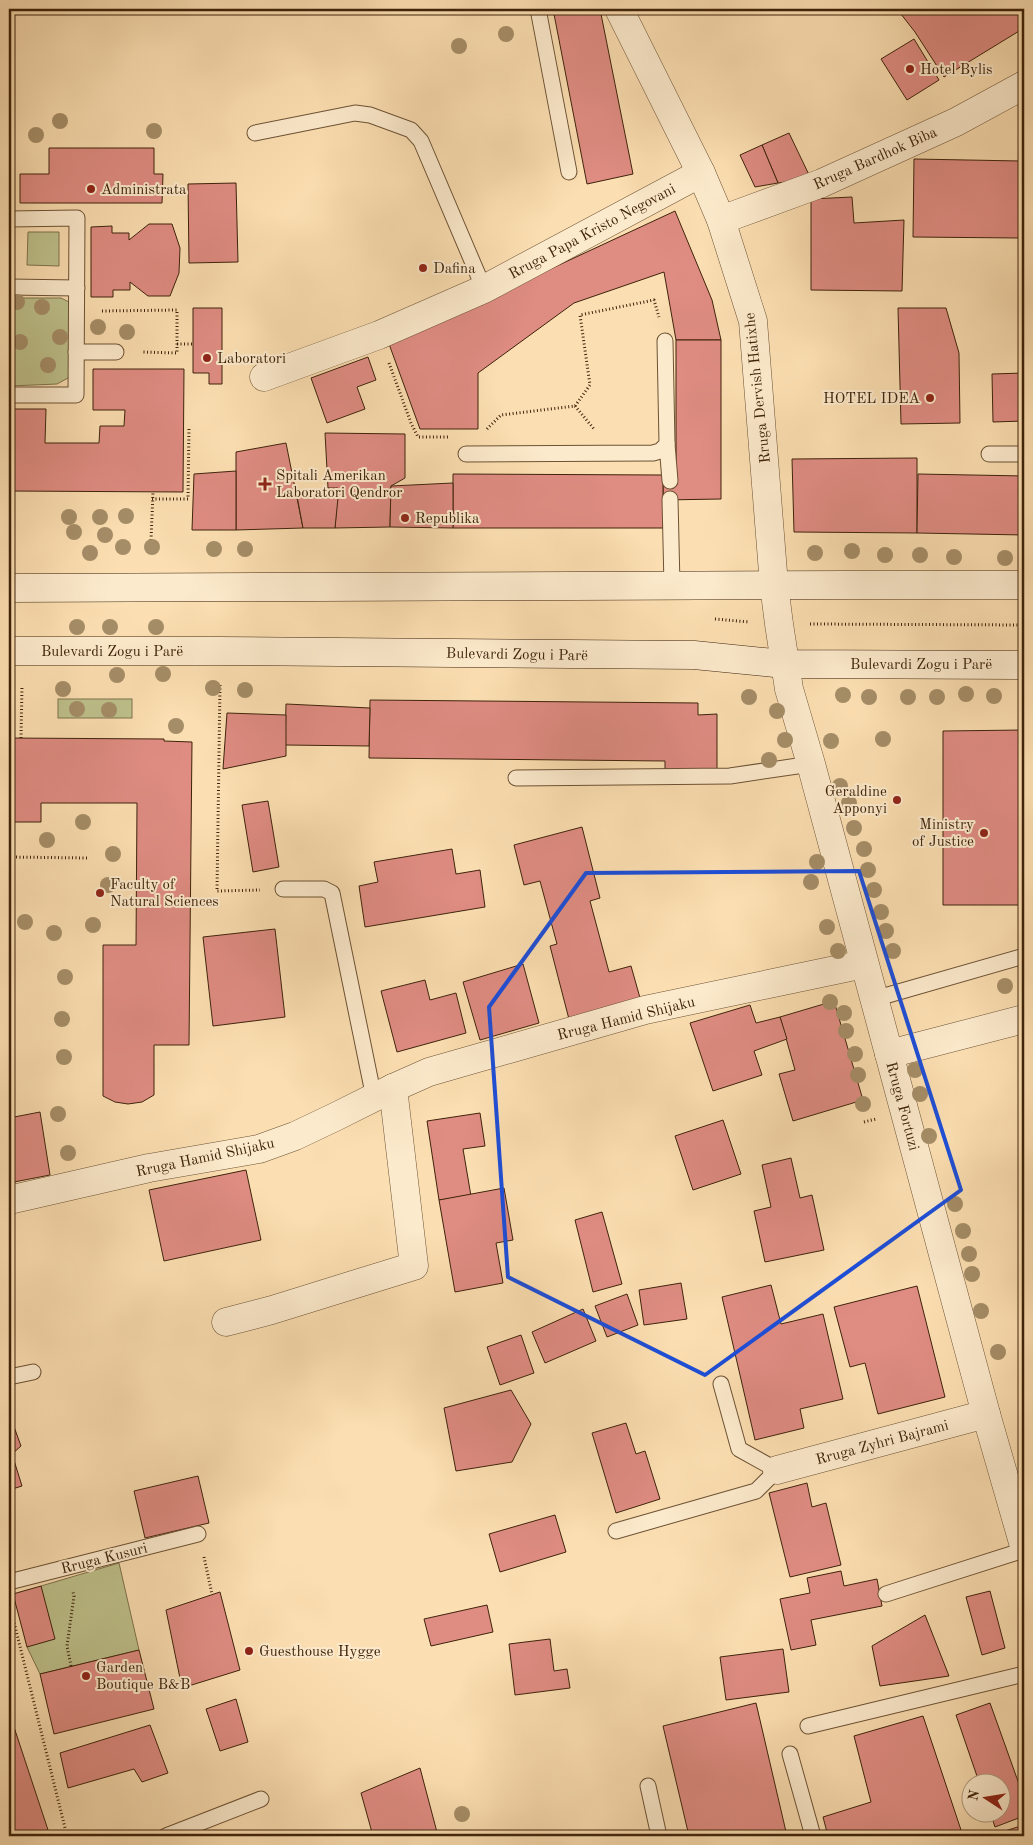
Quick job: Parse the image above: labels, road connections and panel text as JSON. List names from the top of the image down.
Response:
{
  "streets": {
    "street": [
      "Rruga Bardhok Biba",
      "Rruga Papa Kristo Negovani",
      "Rruga Dervish Hatixhe",
      "Bulevardi Zogu i Parë",
      "Rruga Hamid Shijaku",
      "Rruga Fortuzi",
      "Rruga Zyhri Bajrami"
    ],
    "lane": ["Rruga Kusuri"]
  },
  "crossings": [
    ["Rruga Bardhok Biba", "Rruga Dervish Hatixhe"],
    ["Rruga Papa Kristo Negovani", "Rruga Dervish Hatixhe"],
    ["Rruga Dervish Hatixhe", "Bulevardi Zogu i Parë"],
    ["Rruga Dervish Hatixhe", "Rruga Fortuzi"],
    ["Bulevardi Zogu i Parë", "Rruga Fortuzi"],
    ["Rruga Hamid Shijaku", "Rruga Fortuzi"],
    ["Rruga Fortuzi", "Rruga Zyhri Bajrami"]
  ],
  "places": {
    "other": [
      "Hotel Bylis",
      "Administrata",
      "Dafina",
      "Laboratori",
      "HOTEL IDEA",
      "Republika",
      "Geraldine Apponyi",
      "Ministry of Justice",
      "Faculty of Natural Sciences",
      "Guesthouse Hygge",
      "Garden Boutique B&B"
    ],
    "health": ["Spitali Amerikan Laboratori Qendror"]
  },
  "north": "left"
}
